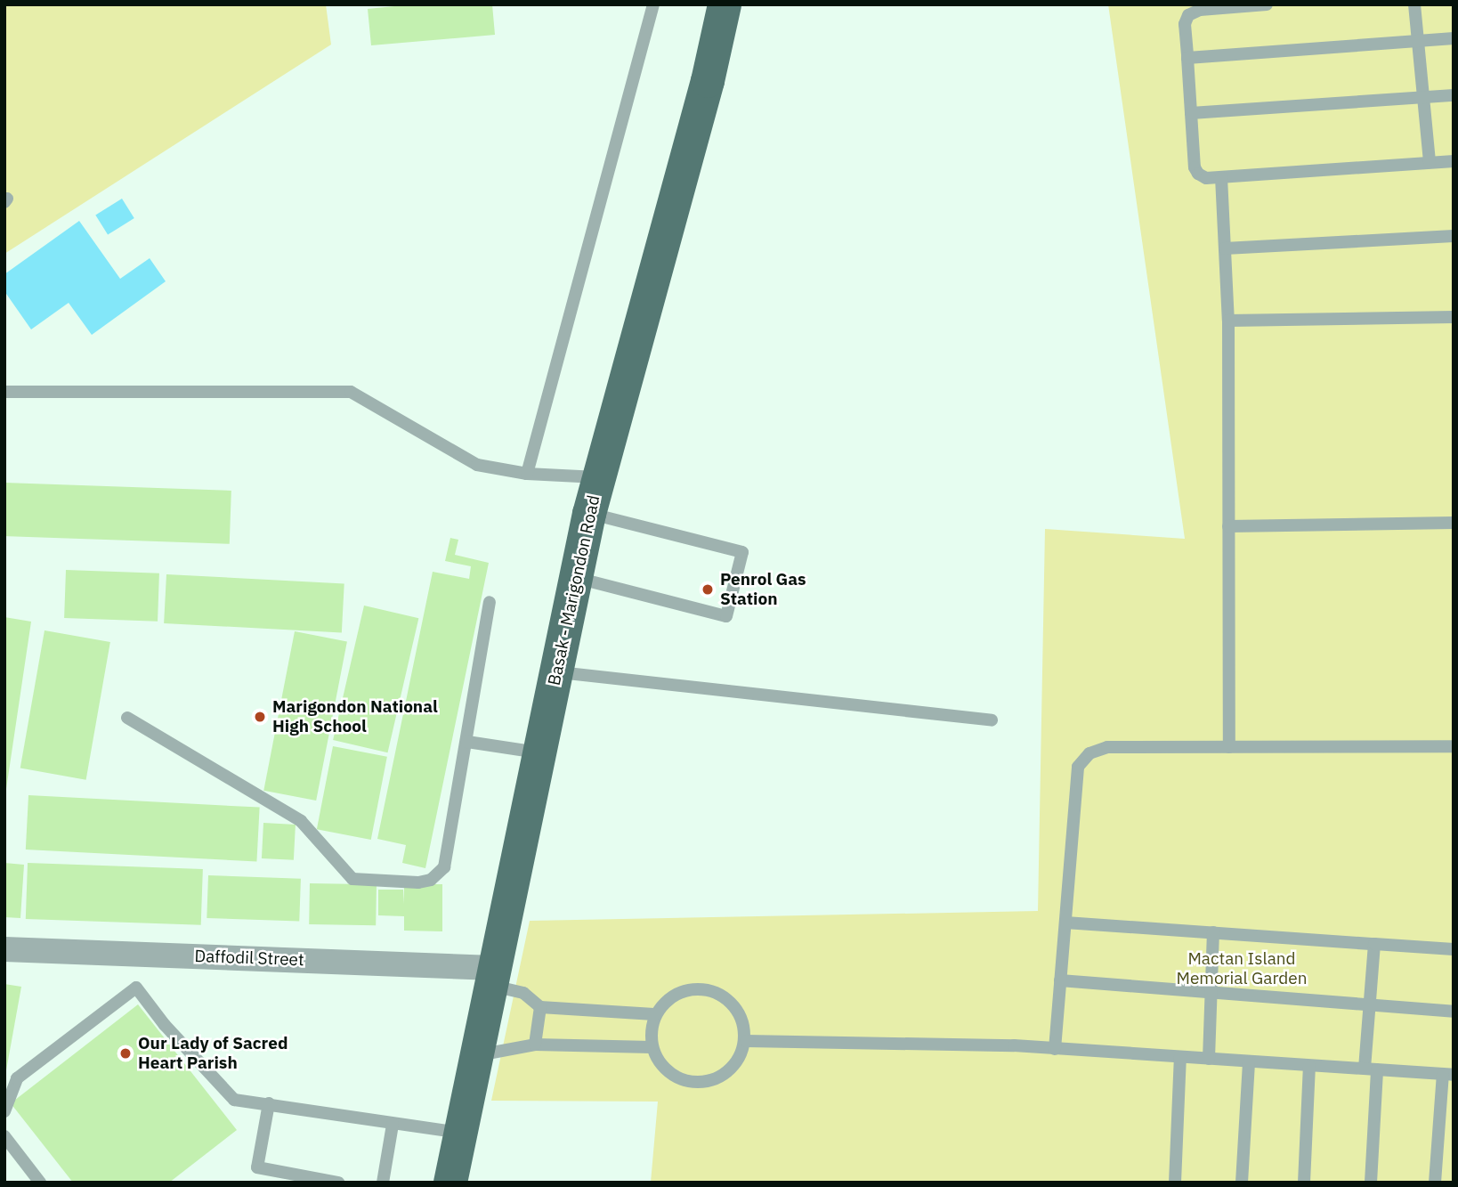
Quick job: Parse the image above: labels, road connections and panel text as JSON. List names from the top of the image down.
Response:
{
  "streets": {
    "main road": ["Basak - Marigondon Road"],
    "street": ["Daffodil Street"]
  },
  "crossings": [
    ["Basak - Marigondon Road", "Daffodil Street"]
  ],
  "parks": ["Mactan Island Memorial Garden"],
  "places": ["Penrol Gas Station", "Marigondon National High School", "Our Lady of Sacred Heart Parish"]
}
